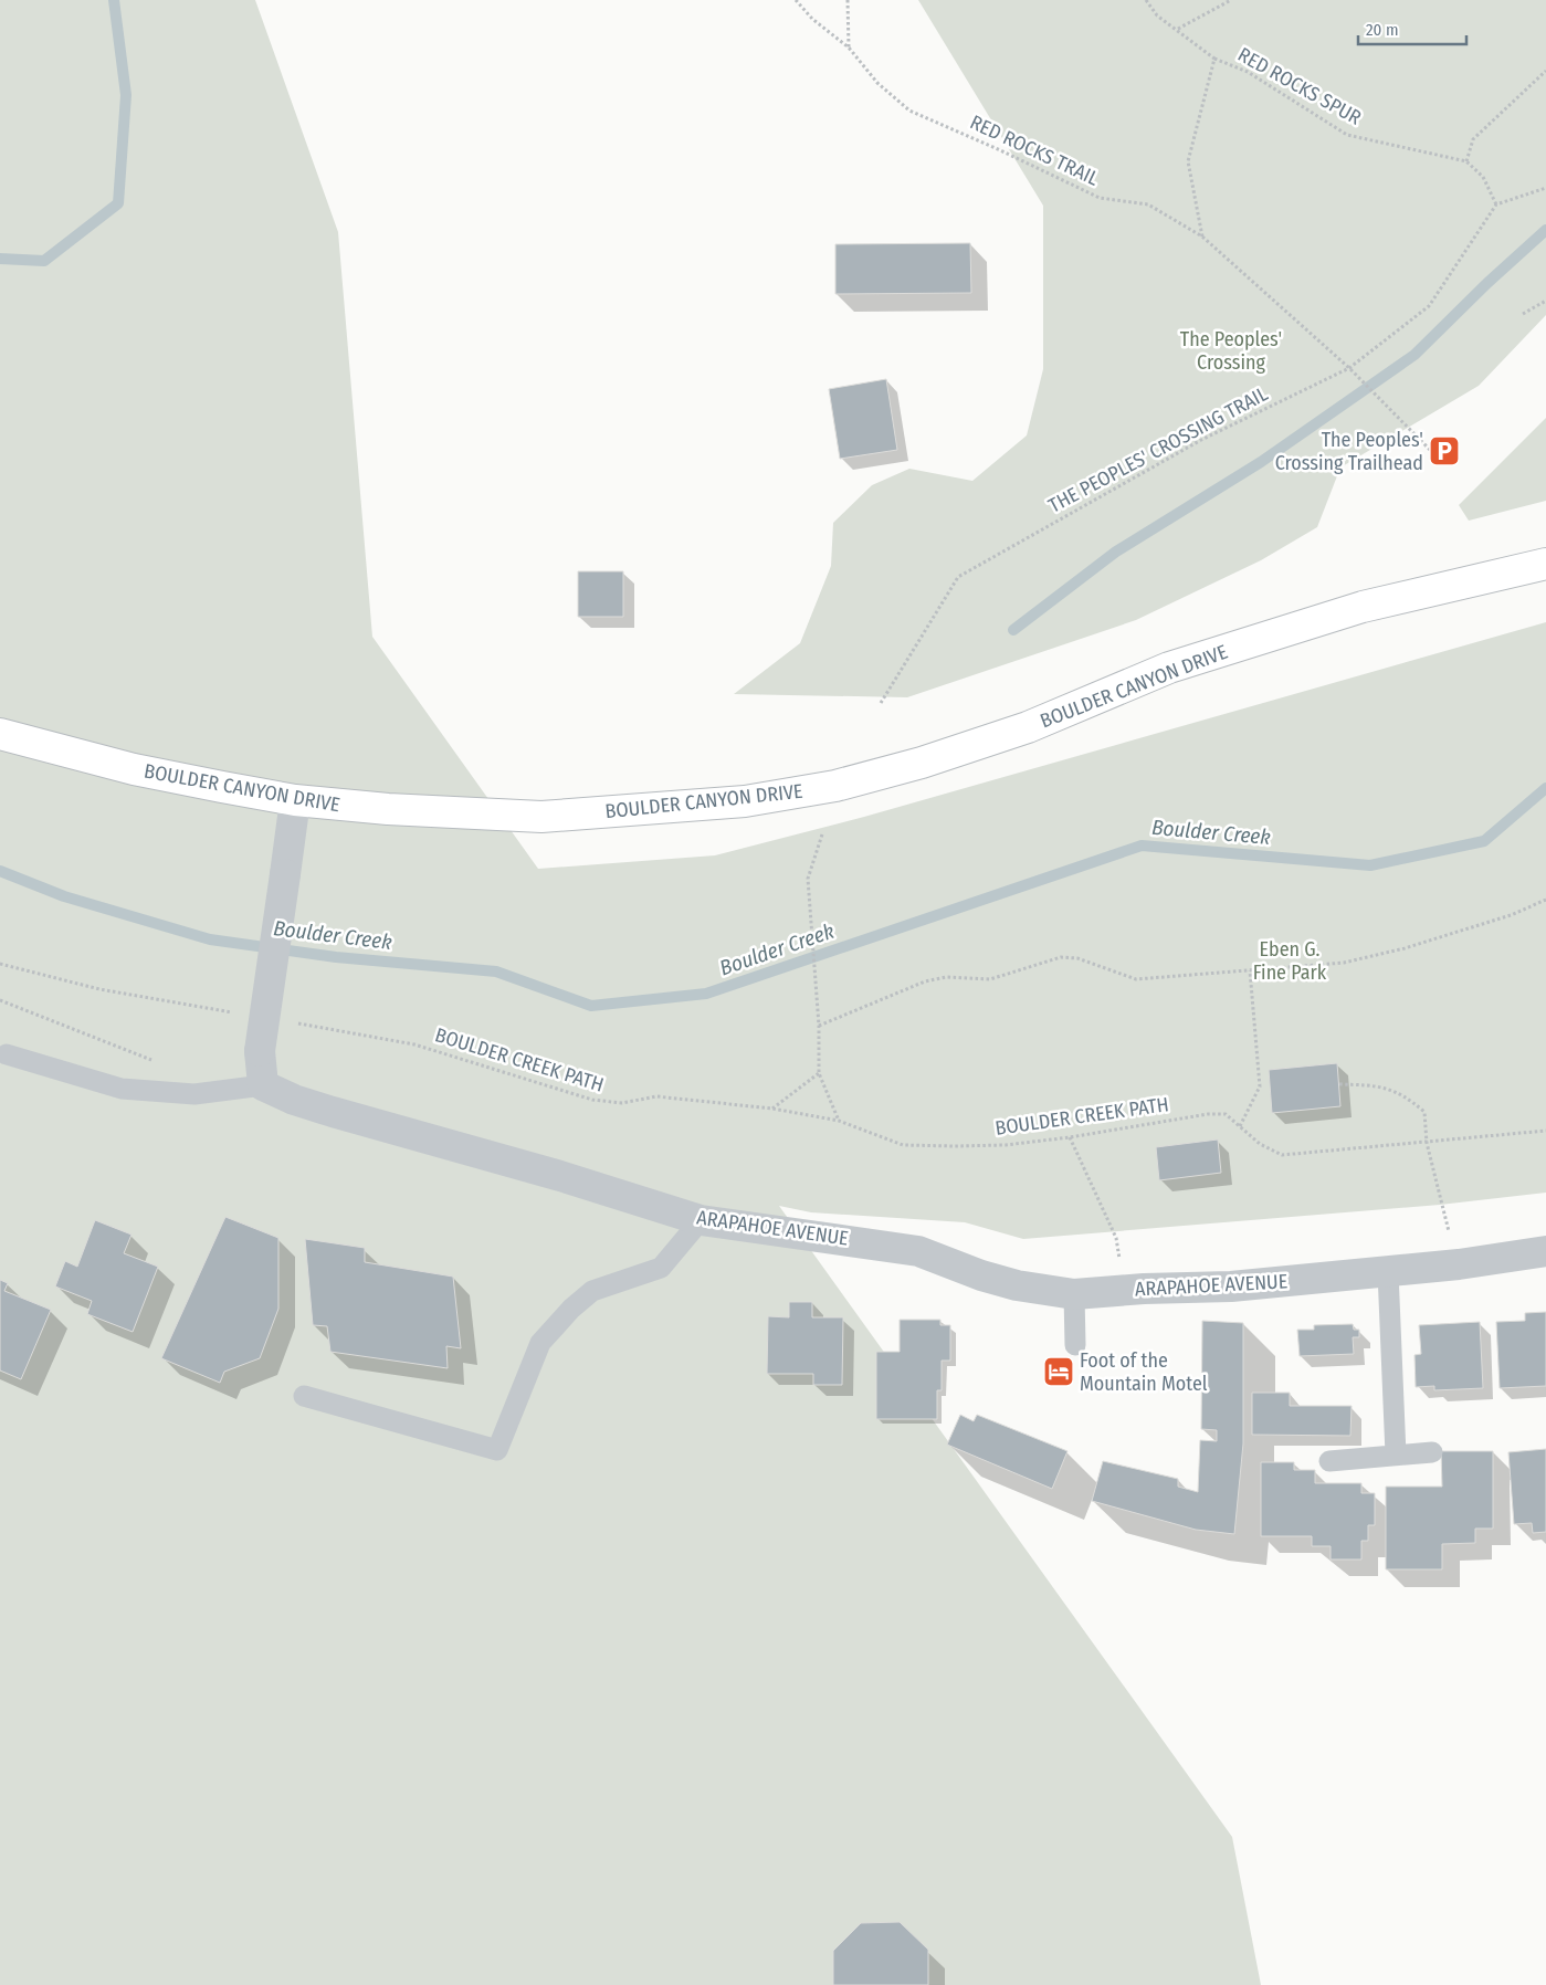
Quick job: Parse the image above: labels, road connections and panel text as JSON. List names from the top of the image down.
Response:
{
  "streets": {
    "main road": ["BOULDER CANYON DRIVE"],
    "street": ["ARAPAHOE AVENUE"],
    "path": [
      "RED ROCKS SPUR",
      "RED ROCKS TRAIL",
      "THE PEOPLES' CROSSING TRAIL",
      "BOULDER CREEK PATH"
    ]
  },
  "crossings": [
    ["RED ROCKS TRAIL", "THE PEOPLES' CROSSING TRAIL"]
  ],
  "water": ["Boulder Creek"],
  "parks": ["The Peoples' Crossing", "Eben G. Fine Park"],
  "places": {
    "parking": ["The Peoples' Crossing Trailhead"],
    "hotel": ["Foot of the Mountain Motel"]
  },
  "scale_bar": "20 m"
}
